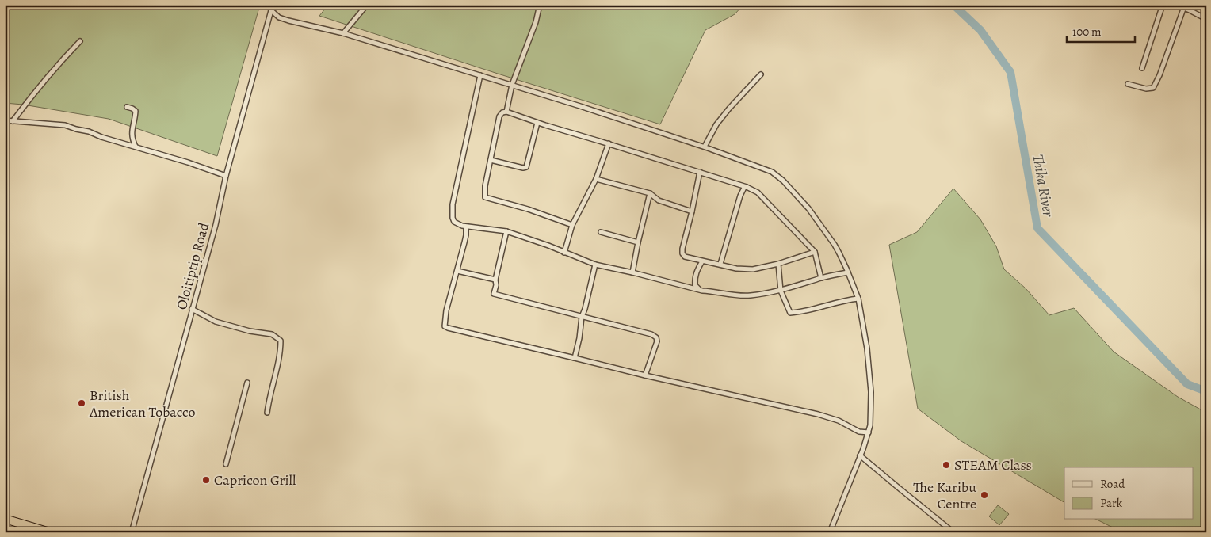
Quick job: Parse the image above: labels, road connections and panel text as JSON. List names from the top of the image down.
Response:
{
  "streets": {
    "street": ["Oloitiptip Road"]
  },
  "water": ["Thika River"],
  "places": [
    "British American Tobacco",
    "STEAM Class",
    "Capricon Grill",
    "The Karibu Centre"
  ],
  "legend": ["Road", "Park"],
  "scale_bar": "100 m"
}
